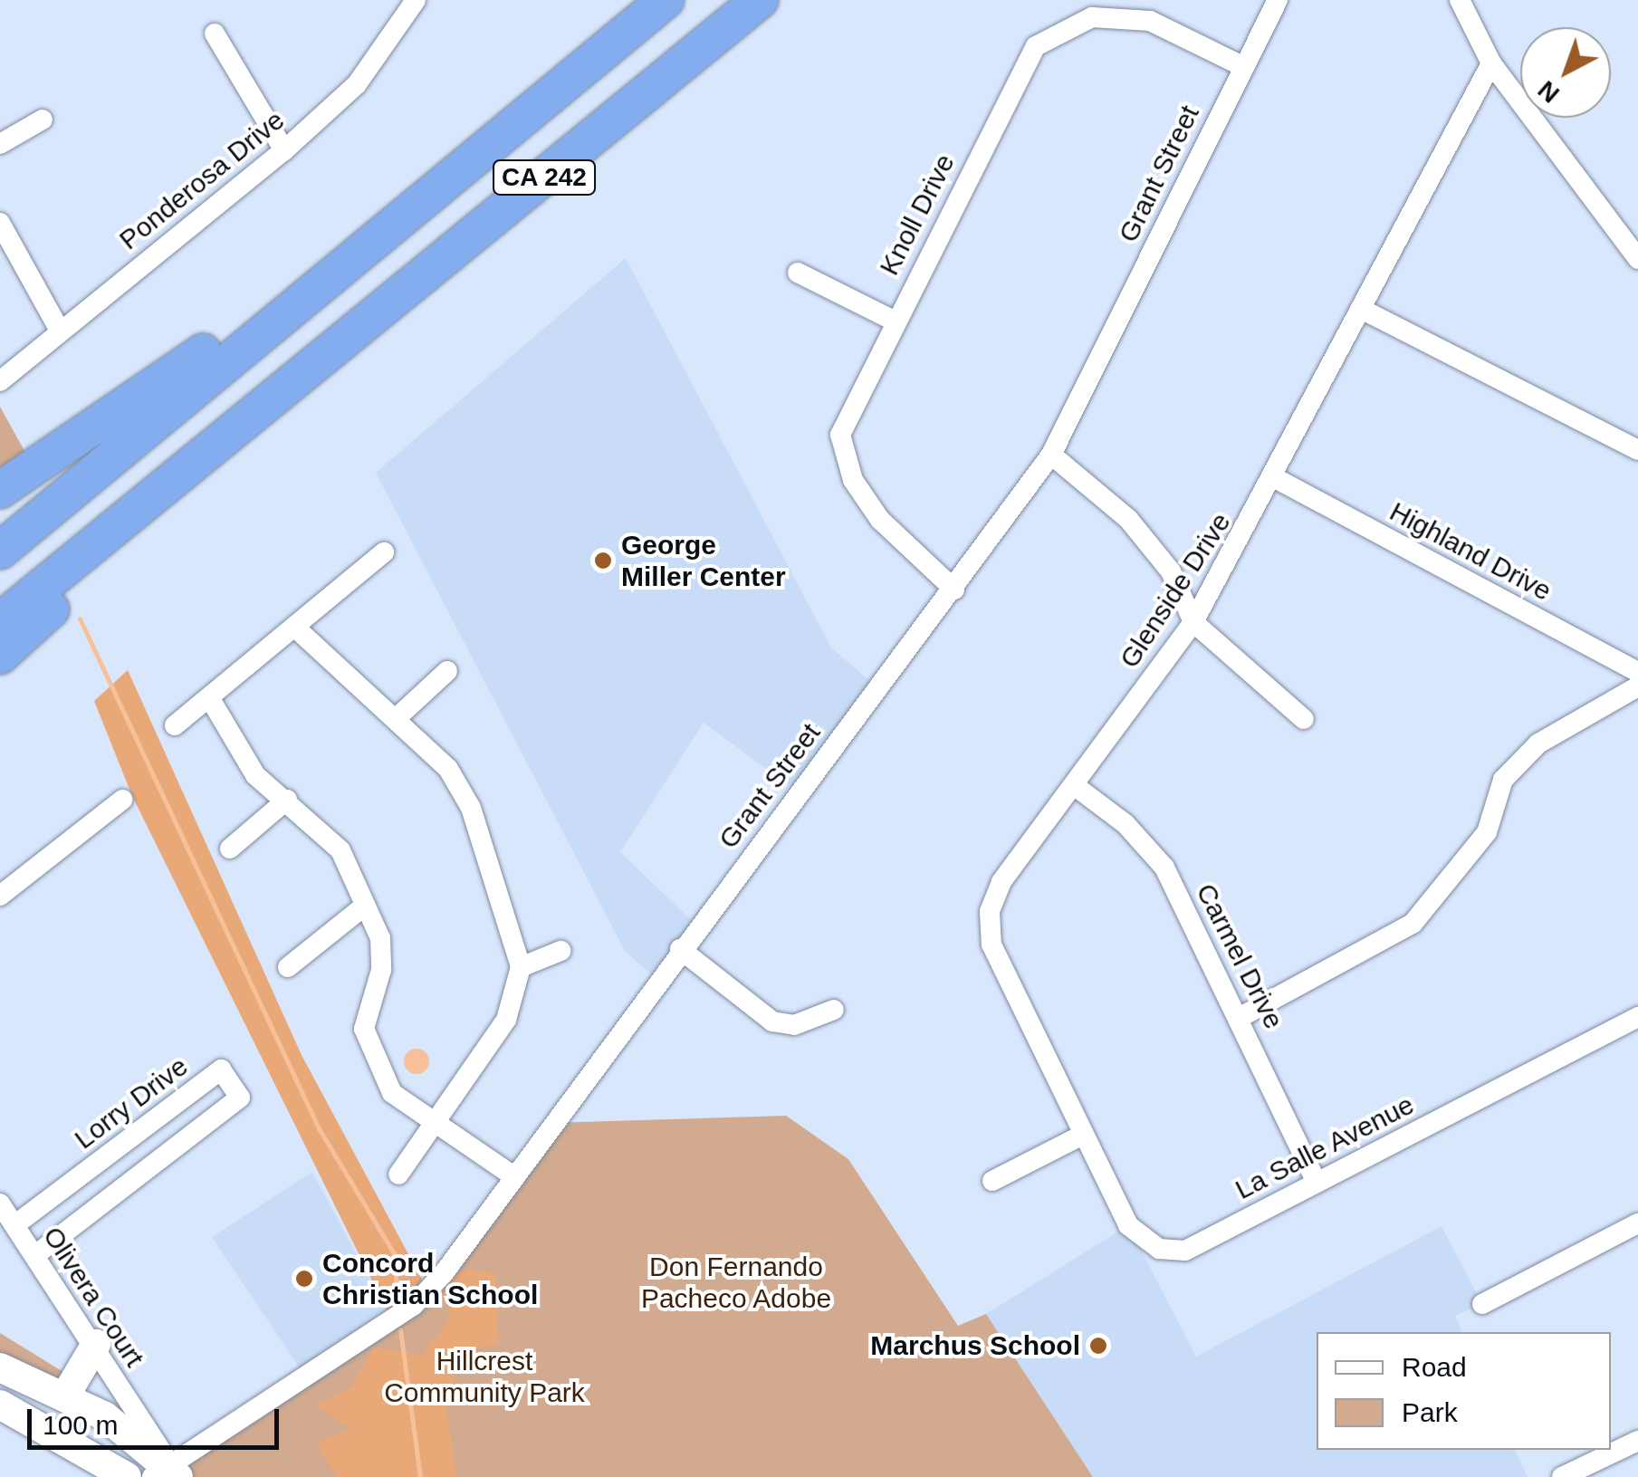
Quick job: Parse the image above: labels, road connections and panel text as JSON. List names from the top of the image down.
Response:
{
  "streets": {
    "highway": ["CA 242"],
    "street": [
      "Grant Street",
      "Ponderosa Drive",
      "Knoll Drive",
      "Highland Drive",
      "Glenside Drive",
      "Carmel Drive",
      "Lorry Drive",
      "La Salle Avenue",
      "Olivera Court"
    ]
  },
  "crossings": [
    ["Grant Street", "Knoll Drive"],
    ["Grant Street", "Olivera Court"],
    ["Highland Drive", "Glenside Drive"],
    ["Glenside Drive", "Carmel Drive"],
    ["Glenside Drive", "La Salle Avenue"],
    ["Carmel Drive", "La Salle Avenue"],
    ["Lorry Drive", "Olivera Court"]
  ],
  "parks": ["Don Fernando Pacheco Adobe", "Hillcrest Community Park"],
  "places": ["George Miller Center", "Concord Christian School", "Marchus School"],
  "legend": ["Road", "Park"],
  "scale_bar": "100 m",
  "north": "bottom left"
}
